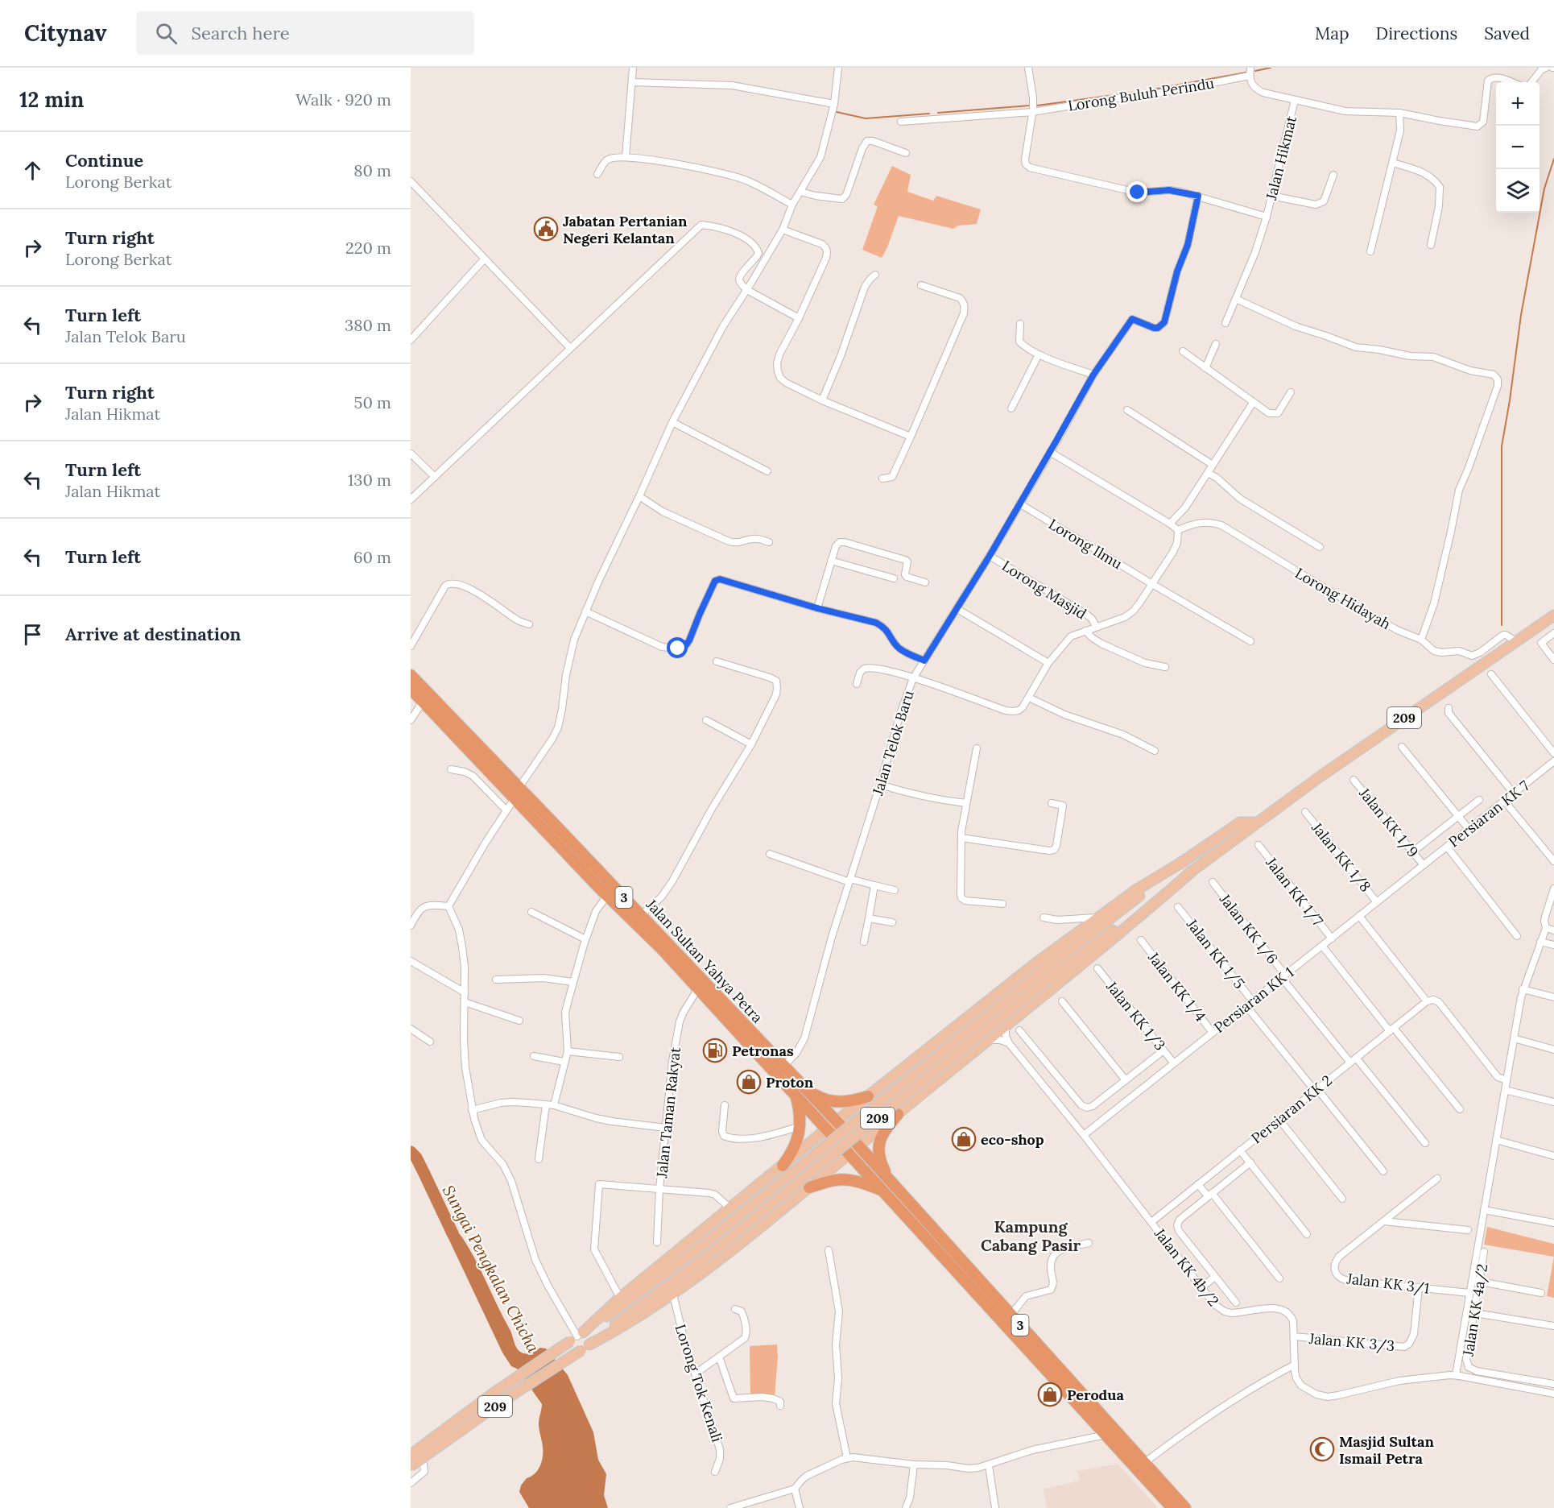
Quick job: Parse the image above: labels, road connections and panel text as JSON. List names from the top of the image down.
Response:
{
  "streets": {
    "highway": ["3", "Jalan Sultan Yahya Petra"],
    "main road": ["209"],
    "street": [
      "Lorong Buluh Perindu",
      "Jalan Hikmat",
      "Lorong Ilmu",
      "Lorong Masjid",
      "Lorong Hidayah",
      "Jalan Telok Baru",
      "Persiaran KK 7",
      "Jalan KK 1/9",
      "Jalan KK 1/8",
      "Jalan KK 1/7",
      "Jalan KK 1/6",
      "Jalan KK 1/5",
      "Jalan KK 1/4",
      "Persiaran KK 1",
      "Jalan KK 1/3",
      "Persiaran KK 2",
      "Jalan Taman Rakyat",
      "Jalan KK 4b/2",
      "Jalan KK 3/1",
      "Jalan KK 4a/2",
      "Jalan KK 3/3",
      "Lorong Tok Kenali"
    ]
  },
  "crossings": [
    ["Lorong Buluh Perindu", "Jalan Hikmat"],
    ["Jalan Hikmat", "Jalan Telok Baru"],
    ["Lorong Ilmu", "Jalan Telok Baru"],
    ["Lorong Masjid", "Jalan Telok Baru"],
    ["Lorong Hidayah", "209"],
    ["Jalan Telok Baru", "Jalan Sultan Yahya Petra"],
    ["Persiaran KK 7", "Jalan KK 1/9"],
    ["Persiaran KK 7", "Persiaran KK 1"],
    ["Jalan KK 1/9", "Persiaran KK 1"],
    ["Jalan KK 1/8", "Persiaran KK 1"],
    ["Jalan KK 1/7", "Persiaran KK 1"],
    ["Jalan KK 1/6", "Persiaran KK 1"],
    ["Jalan KK 1/6", "Persiaran KK 2"],
    ["Jalan KK 1/5", "Persiaran KK 1"],
    ["Jalan Sultan Yahya Petra", "Jalan Taman Rakyat"],
    ["Jalan KK 1/4", "Persiaran KK 1"],
    ["Persiaran KK 1", "Jalan KK 1/3"],
    ["Persiaran KK 1", "Jalan KK 4b/2"],
    ["Persiaran KK 2", "Jalan KK 4b/2"],
    ["Jalan KK 4b/2", "Jalan KK 3/3"],
    ["Jalan KK 3/1", "Jalan KK 3/3"]
  ],
  "districts": ["Kampung Cabang Pasir"],
  "water": ["Sungai Pengkalan Chicha"],
  "places": {
    "public building": ["Jabatan Pertanian Negeri Kelantan"],
    "fuel station": ["Petronas"],
    "shop": ["Proton", "eco-shop", "Perodua"],
    "mosque": ["Masjid Sultan Ismail Petra"]
  },
  "page": {
    "header": "Citynav",
    "search": "Search here",
    "nav": ["Map", "Directions", "Saved"],
    "heading": ["12 min", "Walk · 920 m"],
    "map_buttons": ["+", "−"],
    "list": [
      ["Continue", "Lorong Berkat", "80 m"],
      ["Turn right", "Lorong Berkat", "220 m"],
      ["Turn left", "Jalan Telok Baru", "380 m"],
      ["Turn right", "Jalan Hikmat", "50 m"],
      ["Turn left", "Jalan Hikmat", "130 m"],
      ["Turn left", "60 m"],
      "Arrive at destination"
    ]
  }
}
